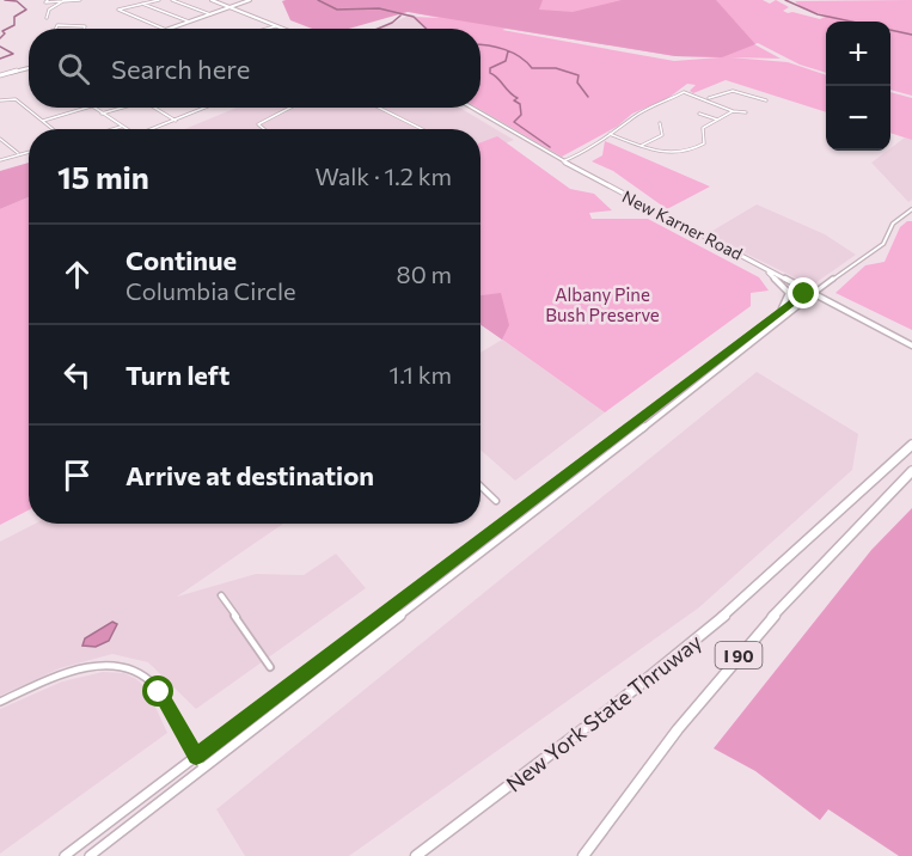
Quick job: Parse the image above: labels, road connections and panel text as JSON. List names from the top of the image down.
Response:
{
  "streets": {
    "highway": ["I 90", "New York State Thruway"],
    "main road": ["New Karner Road"]
  },
  "parks": ["Albany Pine Bush Preserve"],
  "page": {
    "map_buttons": ["+", "−"],
    "search": "Search here",
    "heading": ["15 min", "Walk · 1.2 km"],
    "list": [
      ["Continue", "Columbia Circle", "80 m"],
      ["Turn left", "1.1 km"],
      "Arrive at destination"
    ]
  }
}
